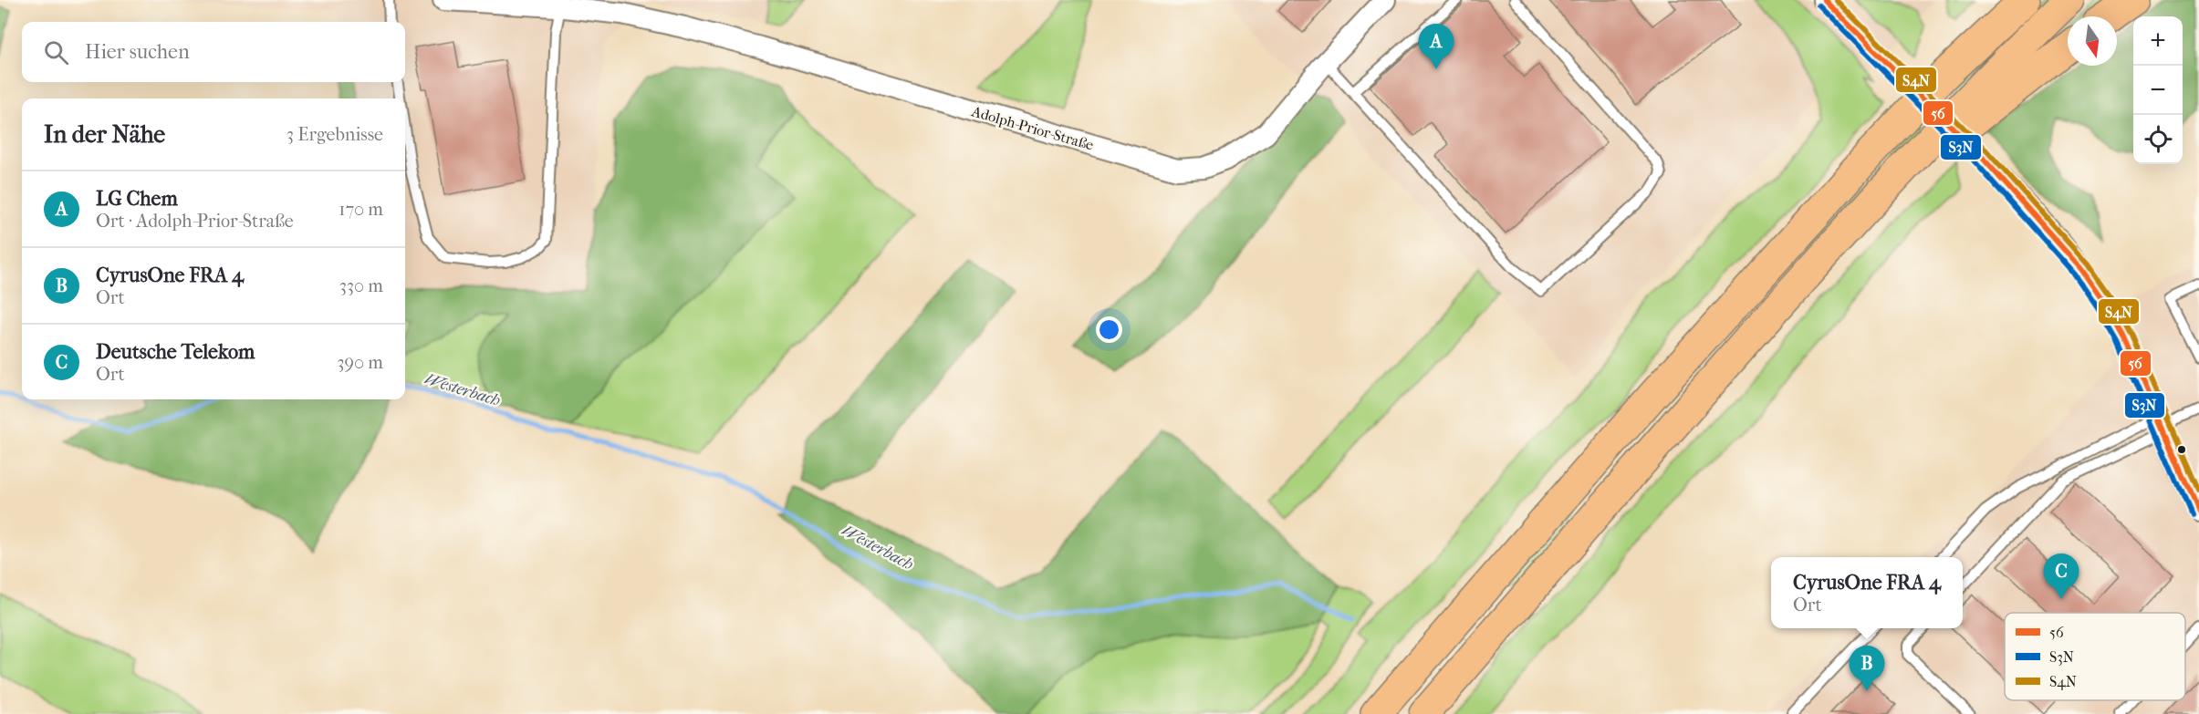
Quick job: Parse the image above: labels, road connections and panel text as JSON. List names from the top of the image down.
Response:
{
  "streets": {
    "street": ["Adolph-Prior-Straße"]
  },
  "water": ["Westerbach"],
  "lines": ["transit line 56", "transit line S4N", "transit line S3N"],
  "legend": ["56", "S3N", "S4N"],
  "north": "bottom",
  "page": {
    "map_buttons": ["+", "−"],
    "search": "Hier suchen",
    "pins": ["A", "C", "B"],
    "heading": ["In der Nähe", "3 Ergebnisse"],
    "list": [
      {
        "mark": "A",
        "name": "LG Chem",
        "note": "Ort · Adolph-Prior-Straße",
        "value": "170 m"
      },
      {
        "mark": "B",
        "name": "CyrusOne FRA 4",
        "note": "Ort",
        "value": "330 m"
      },
      {
        "mark": "C",
        "name": "Deutsche Telekom",
        "note": "Ort",
        "value": "390 m"
      }
    ],
    "popup": ["CyrusOne FRA 4", "Ort"]
  }
}
